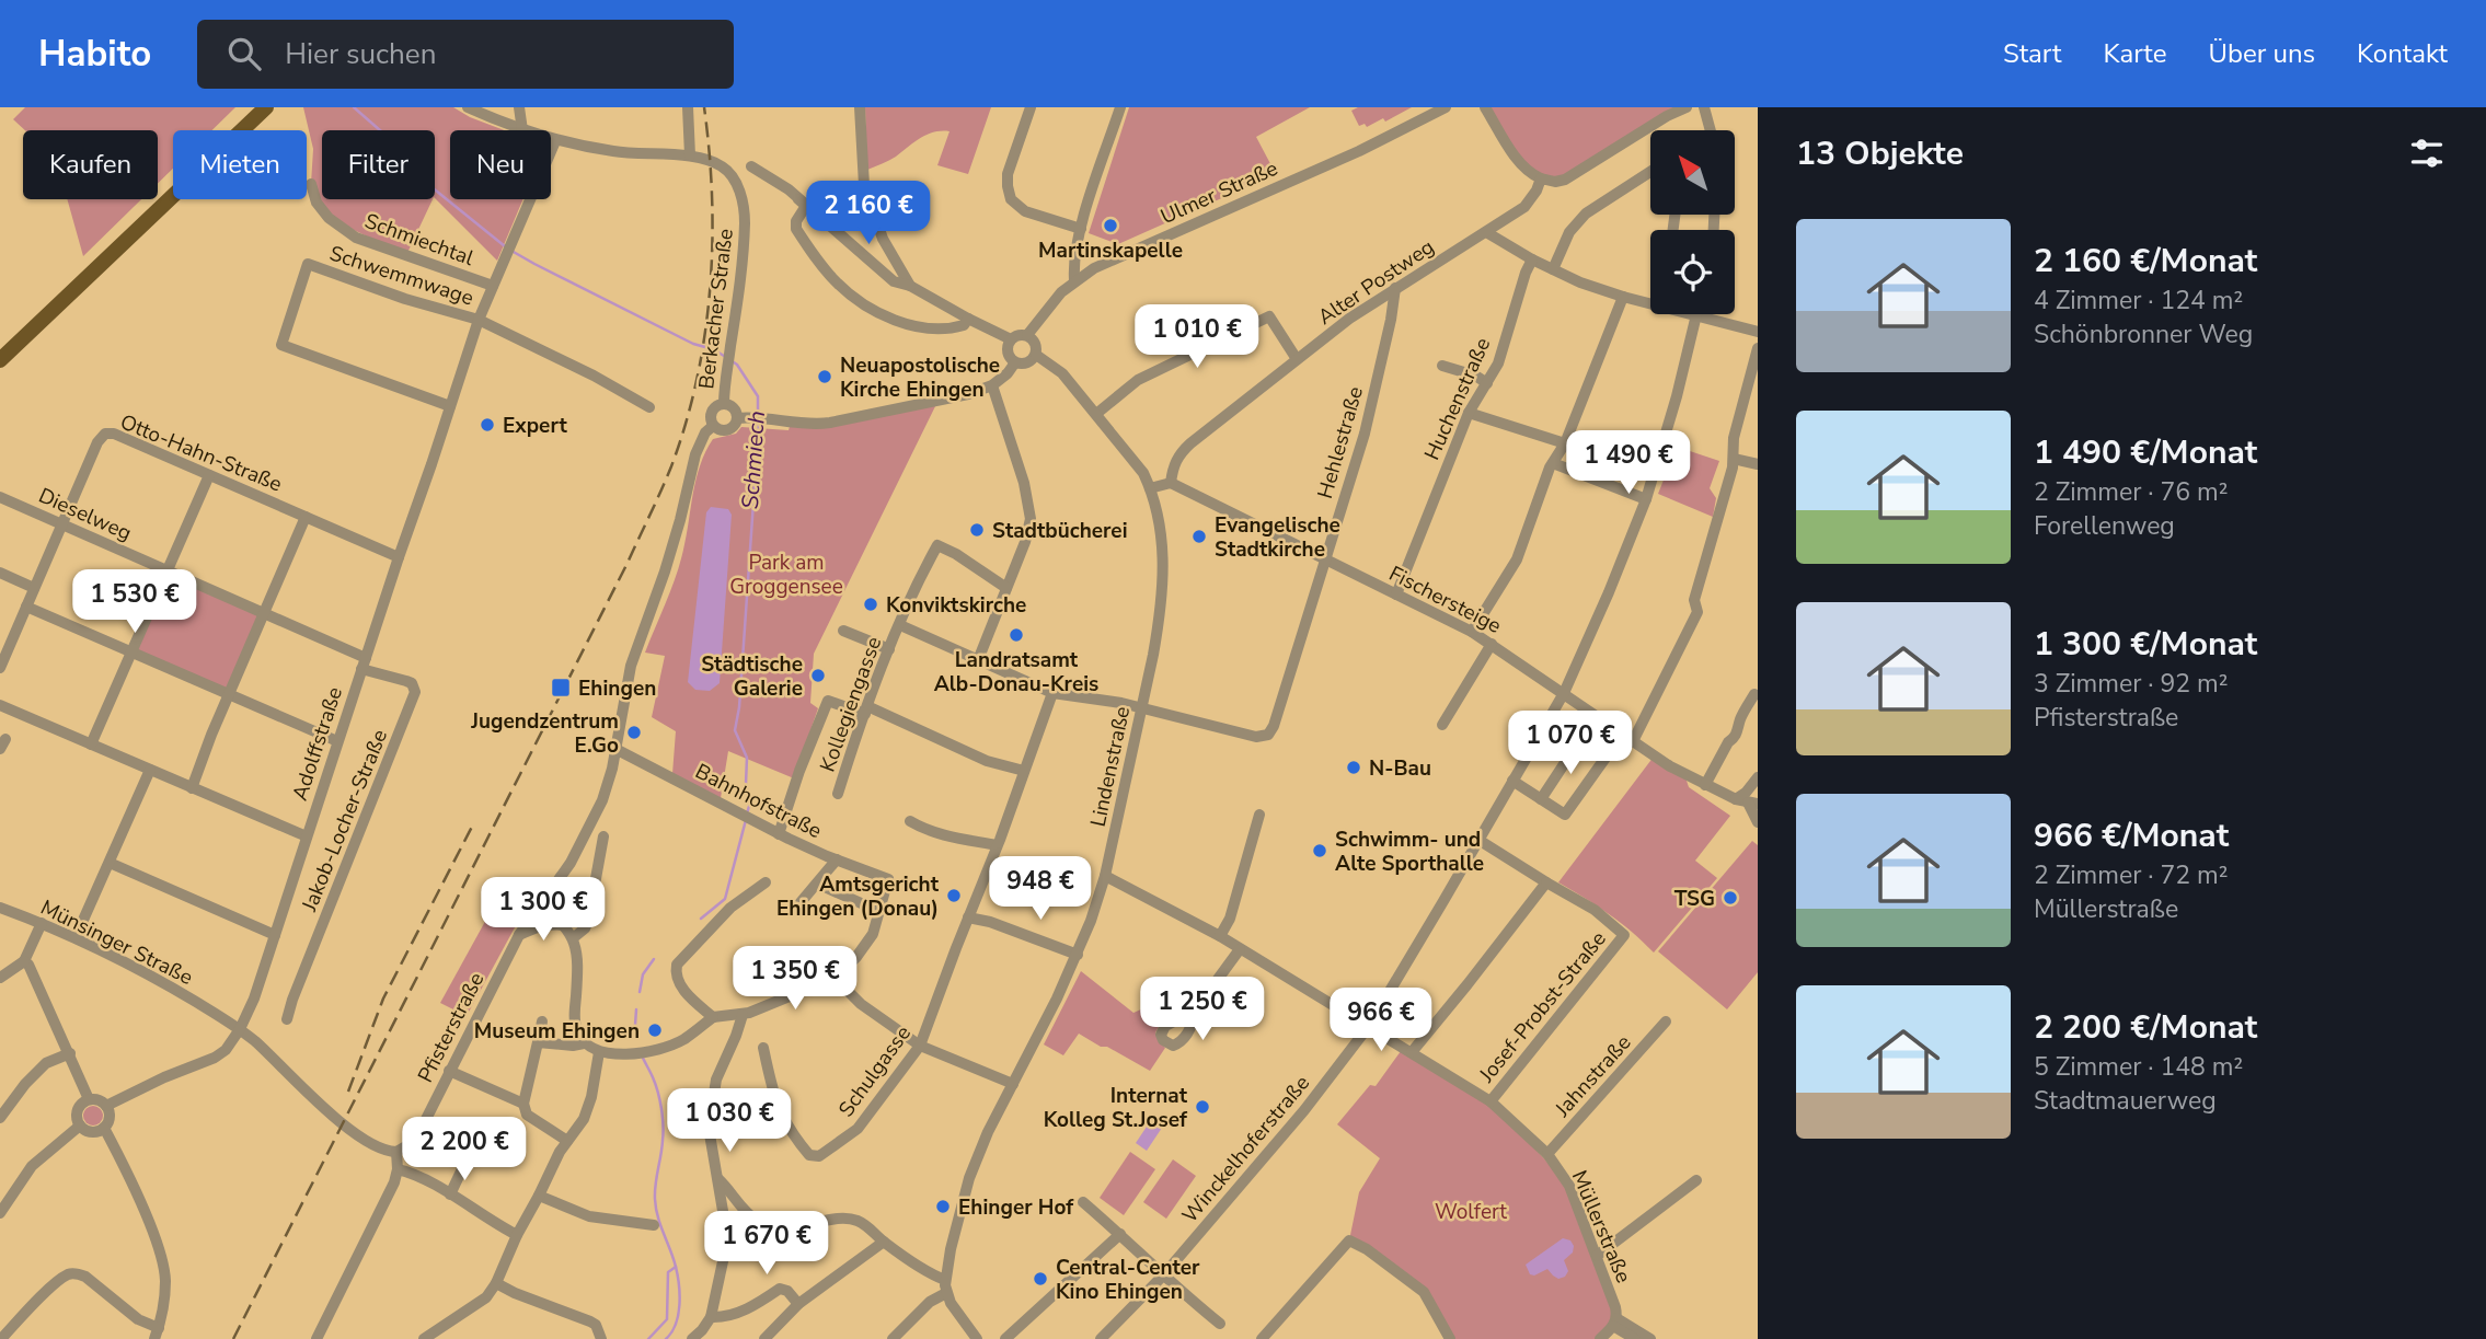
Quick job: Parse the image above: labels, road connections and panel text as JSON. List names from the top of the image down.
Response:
{
  "streets": {
    "street": [
      "Ulmer Straße",
      "Schmiechtal",
      "Schwemmwage",
      "Alter Postweg",
      "Berkacher Straße",
      "Huchenstraße",
      "Hehlestraße",
      "Otto-Hahn-Straße",
      "Dieselweg",
      "Fischersteige",
      "Kollegiengasse",
      "Adolffstraße",
      "Lindenstraße",
      "Bahnhofstraße",
      "Jakob-Locher-Straße",
      "Münsinger Straße",
      "Josef-Probst-Straße",
      "Pfisterstraße",
      "Schulgasse",
      "Jahnstraße",
      "Winckelhoferstraße",
      "Müllerstraße"
    ]
  },
  "crossings": [
    ["Ulmer Straße", "Lindenstraße"],
    ["Schmiechtal", "Adolffstraße"],
    ["Schwemmwage", "Adolffstraße"],
    ["Alter Postweg", "Hehlestraße"],
    ["Alter Postweg", "Fischersteige"],
    ["Berkacher Straße", "Adolffstraße"],
    ["Berkacher Straße", "Pfisterstraße"],
    ["Huchenstraße", "Fischersteige"],
    ["Hehlestraße", "Fischersteige"],
    ["Hehlestraße", "Lindenstraße"],
    ["Otto-Hahn-Straße", "Dieselweg"],
    ["Otto-Hahn-Straße", "Adolffstraße"],
    ["Dieselweg", "Adolffstraße"],
    ["Dieselweg", "Jakob-Locher-Straße"],
    ["Fischersteige", "Winckelhoferstraße"],
    ["Adolffstraße", "Jakob-Locher-Straße"],
    ["Adolffstraße", "Münsinger Straße"],
    ["Lindenstraße", "Müllerstraße"],
    ["Bahnhofstraße", "Pfisterstraße"],
    ["Münsinger Straße", "Pfisterstraße"],
    ["Josef-Probst-Straße", "Müllerstraße"],
    ["Jahnstraße", "Müllerstraße"],
    ["Winckelhoferstraße", "Müllerstraße"]
  ],
  "water": ["Schmiech"],
  "parks": ["Park am Groggensee", "Wolfert"],
  "places": {
    "other": [
      "Martinskapelle",
      "Neuapostolische Kirche Ehingen",
      "Expert",
      "Stadtbücherei",
      "Evangelische Stadtkirche",
      "Konviktskirche",
      "Landratsamt Alb-Donau-Kreis",
      "Städtische Galerie",
      "Jugendzentrum E.Go",
      "N-Bau",
      "Schwimm- und Alte Sporthalle",
      "Amtsgericht Ehingen (Donau)",
      "TSG",
      "Museum Ehingen",
      "Internat Kolleg St.Josef",
      "Ehinger Hof",
      "Central-Center Kino Ehingen"
    ],
    "transit": ["Ehingen"]
  },
  "north": "top left",
  "page": {
    "header": "Habito",
    "search": "Hier suchen",
    "nav": [
      "Start",
      "Karte",
      "Über uns",
      "Kontakt"
    ],
    "heading": "13 Objekte",
    "chip": [
      "Kaufen",
      "Mieten",
      "Filter",
      "Neu"
    ],
    "price": [
      "2 160 €",
      "1 010 €",
      "1 490 €",
      "1 530 €",
      "1 070 €",
      "948 €",
      "1 300 €",
      "1 350 €",
      "1 250 €",
      "966 €",
      "1 030 €",
      "2 200 €",
      "1 670 €"
    ],
    "list": [
      {
        "name": "2 160 €/Monat",
        "note": "4 Zimmer · 124 m² · Schönbronner Weg"
      },
      {
        "name": "1 490 €/Monat",
        "note": "2 Zimmer · 76 m² · Forellenweg"
      },
      {
        "name": "1 300 €/Monat",
        "note": "3 Zimmer · 92 m² · Pfisterstraße"
      },
      {
        "name": "966 €/Monat",
        "note": "2 Zimmer · 72 m² · Müllerstraße"
      },
      {
        "name": "2 200 €/Monat",
        "note": "5 Zimmer · 148 m² · Stadtmauerweg"
      }
    ]
  }
}
